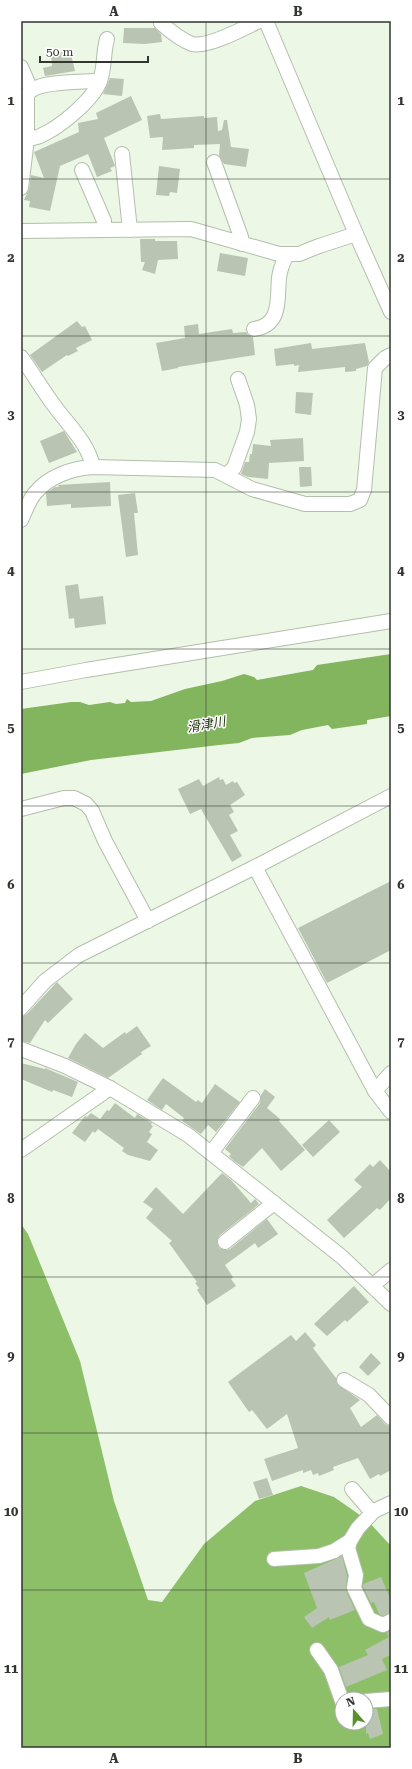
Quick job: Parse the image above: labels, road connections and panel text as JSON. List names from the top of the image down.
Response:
{
  "water": ["滑津川"],
  "scale_bar": "50 m",
  "north": "top",
  "grid": {
    "columns": ["A", "B"],
    "rows": [
      "1",
      "2",
      "3",
      "4",
      "5",
      "6",
      "7",
      "8",
      "9",
      "10",
      "11"
    ]
  }
}
